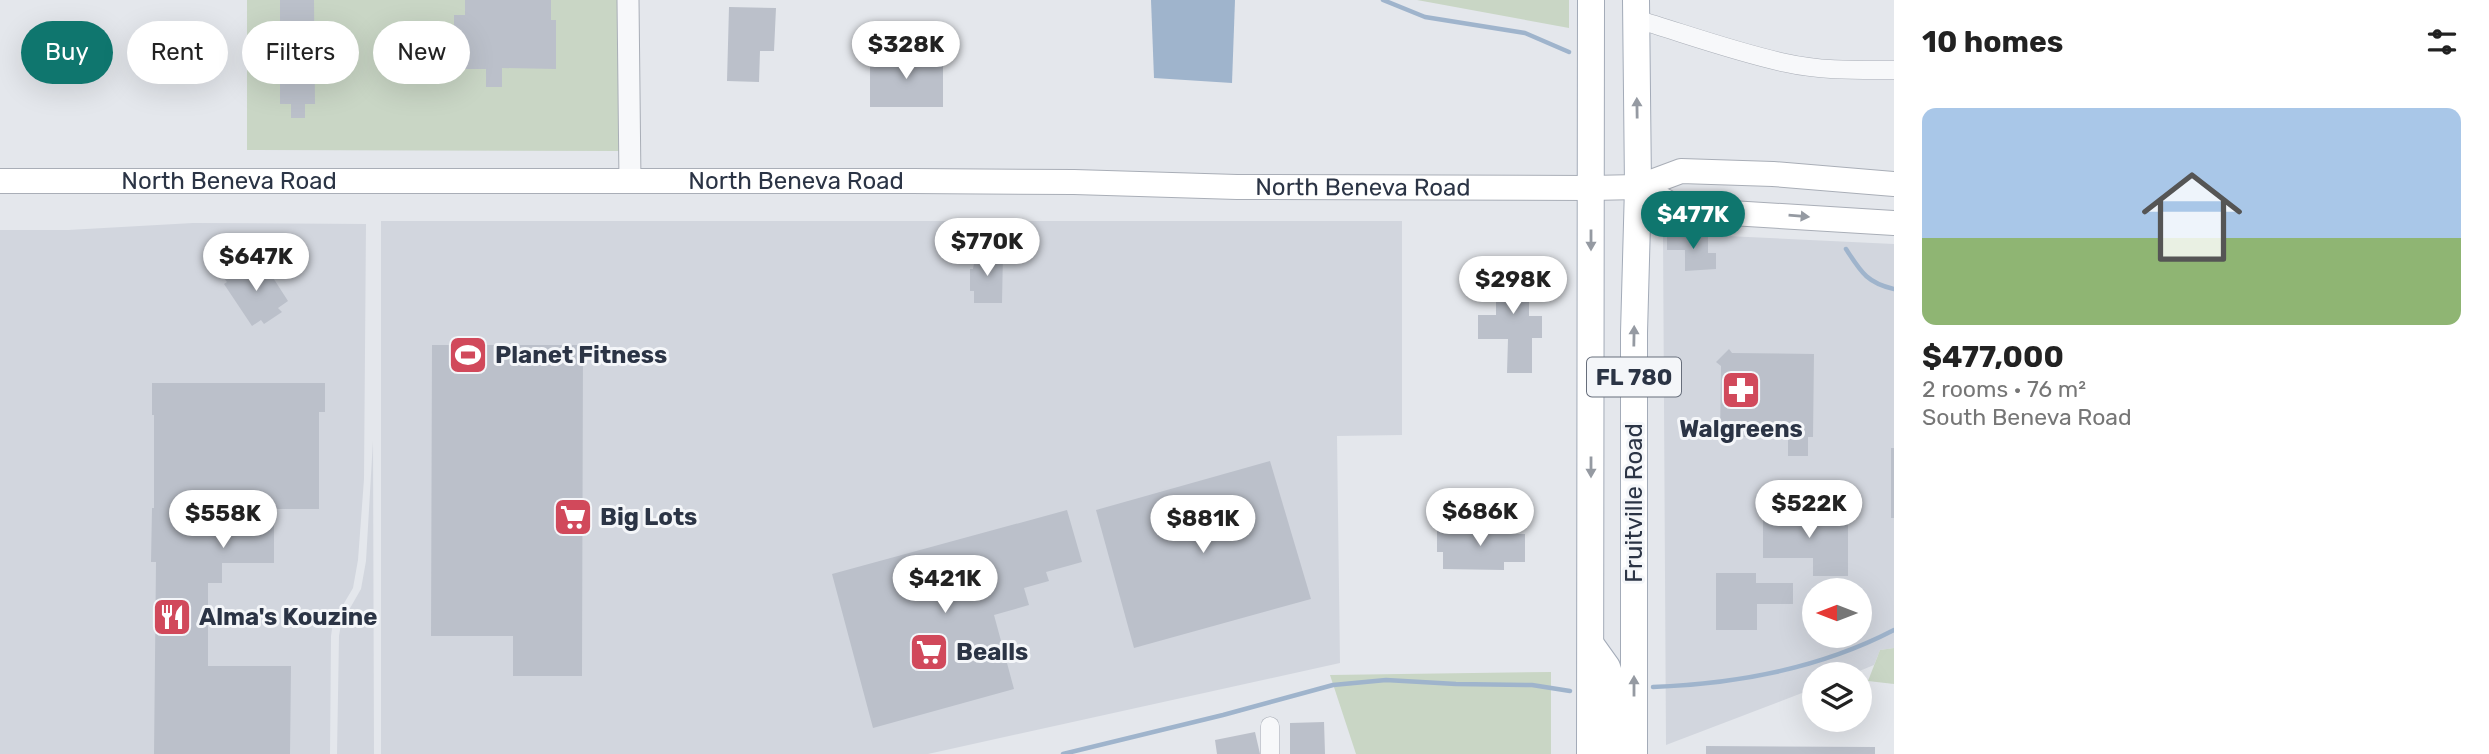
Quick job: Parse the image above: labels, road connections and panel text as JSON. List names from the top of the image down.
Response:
{
  "streets": {
    "main road": ["North Beneva Road", "FL 780", "Fruitville Road"]
  },
  "crossings": [
    ["North Beneva Road", "Fruitville Road"]
  ],
  "places": {
    "sports": ["Planet Fitness"],
    "pharmacy": ["Walgreens"],
    "supermarket": ["Big Lots", "Bealls"],
    "restaurant": ["Alma's Kouzine"]
  },
  "north": "left",
  "page": {
    "heading": "10 homes",
    "price": [
      "$328K",
      "$477K",
      "$770K",
      "$647K",
      "$298K",
      "$522K",
      "$686K",
      "$558K",
      "$881K",
      "$421K"
    ],
    "chip": [
      "Buy",
      "Rent",
      "Filters",
      "New"
    ],
    "list": [
      {
        "name": "$477,000",
        "note": "2 rooms · 76 m² · South Beneva Road"
      }
    ]
  }
}
